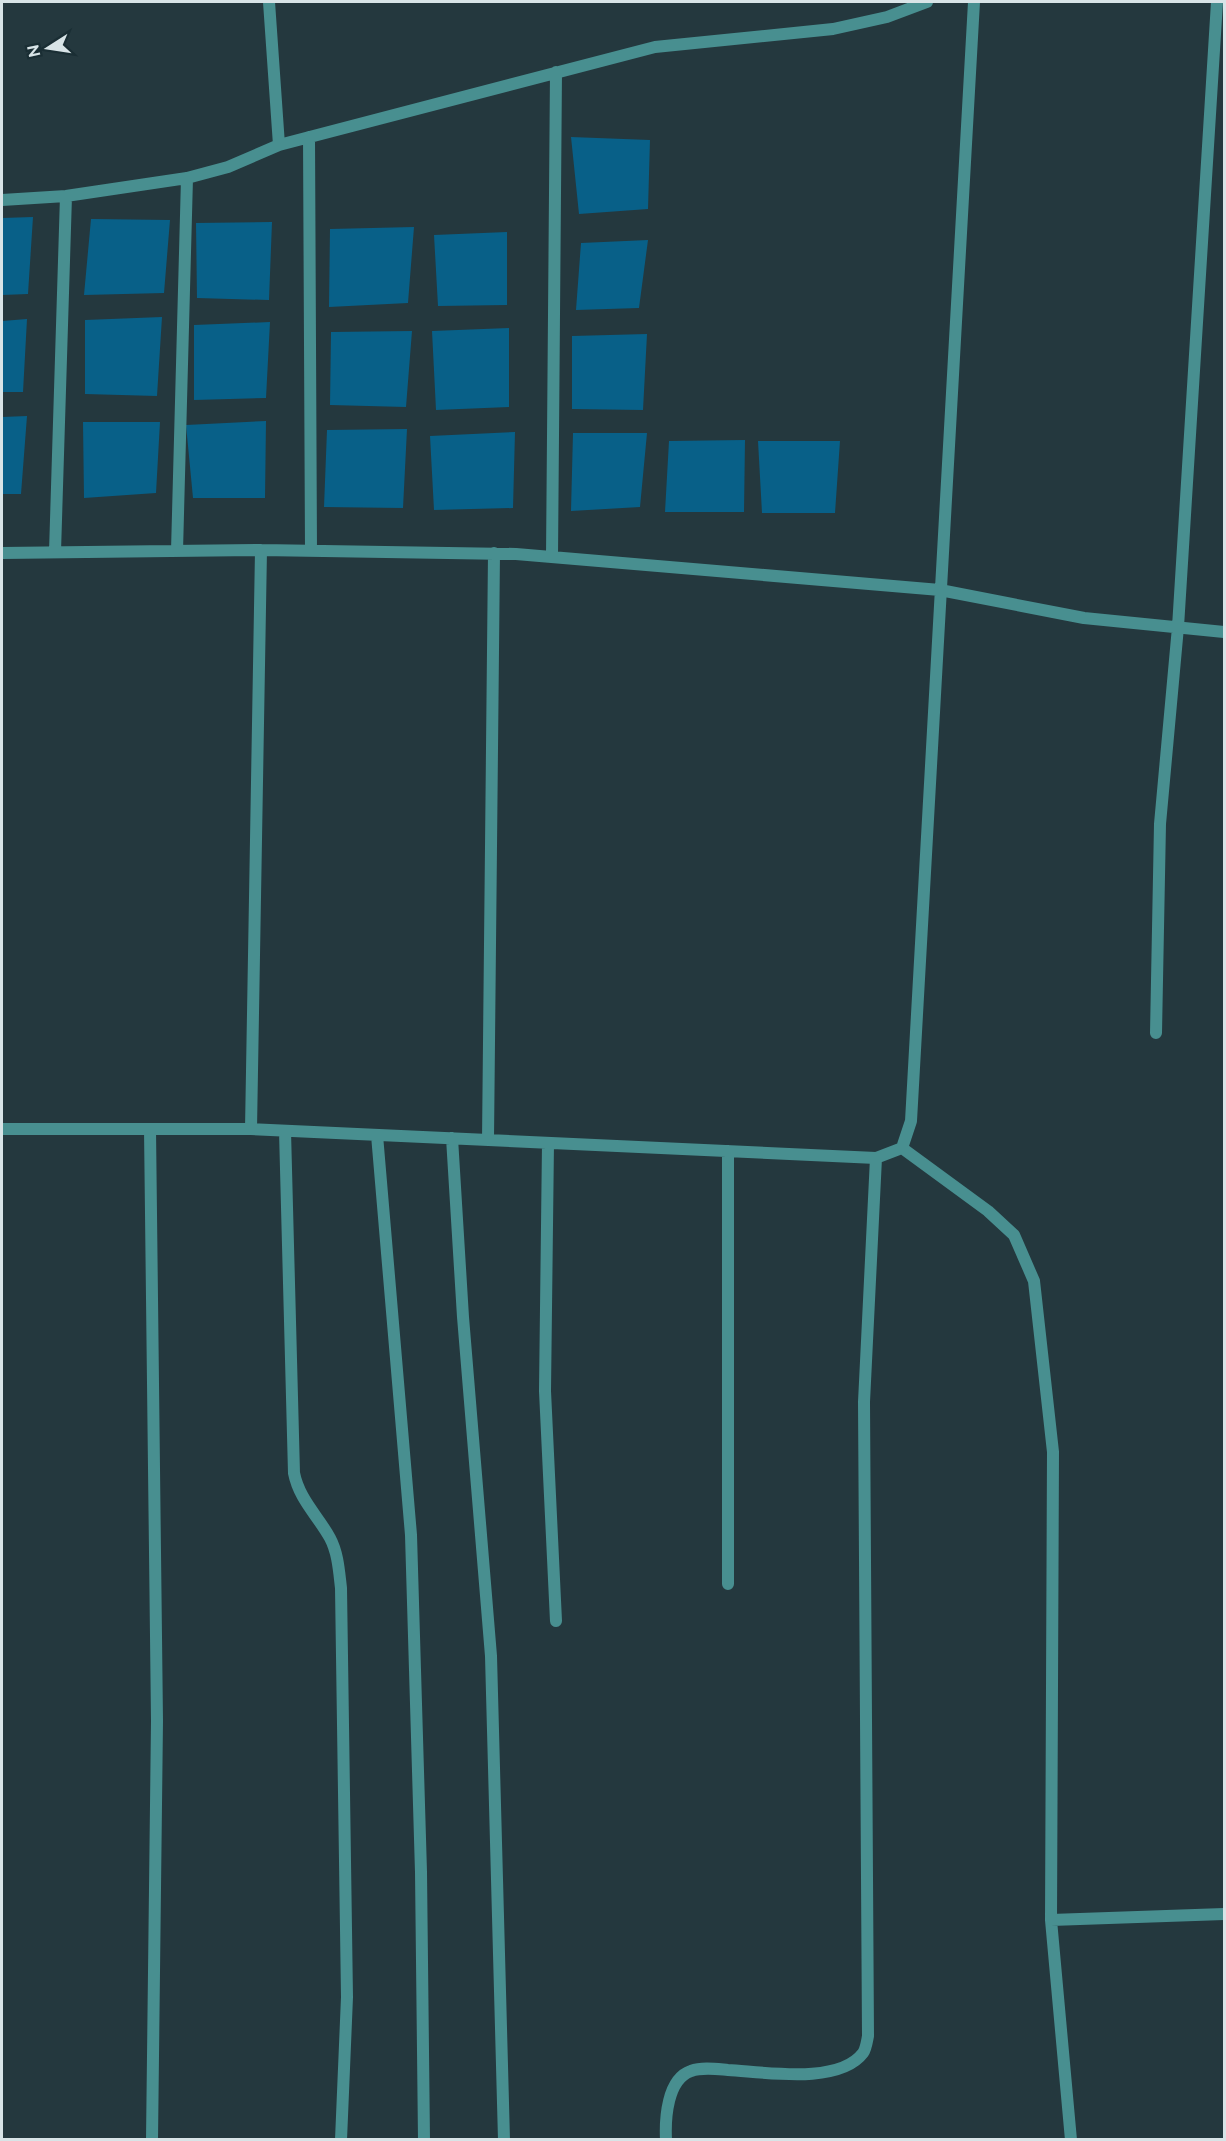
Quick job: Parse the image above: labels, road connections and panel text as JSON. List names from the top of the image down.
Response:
{
  "north": "left"
}
